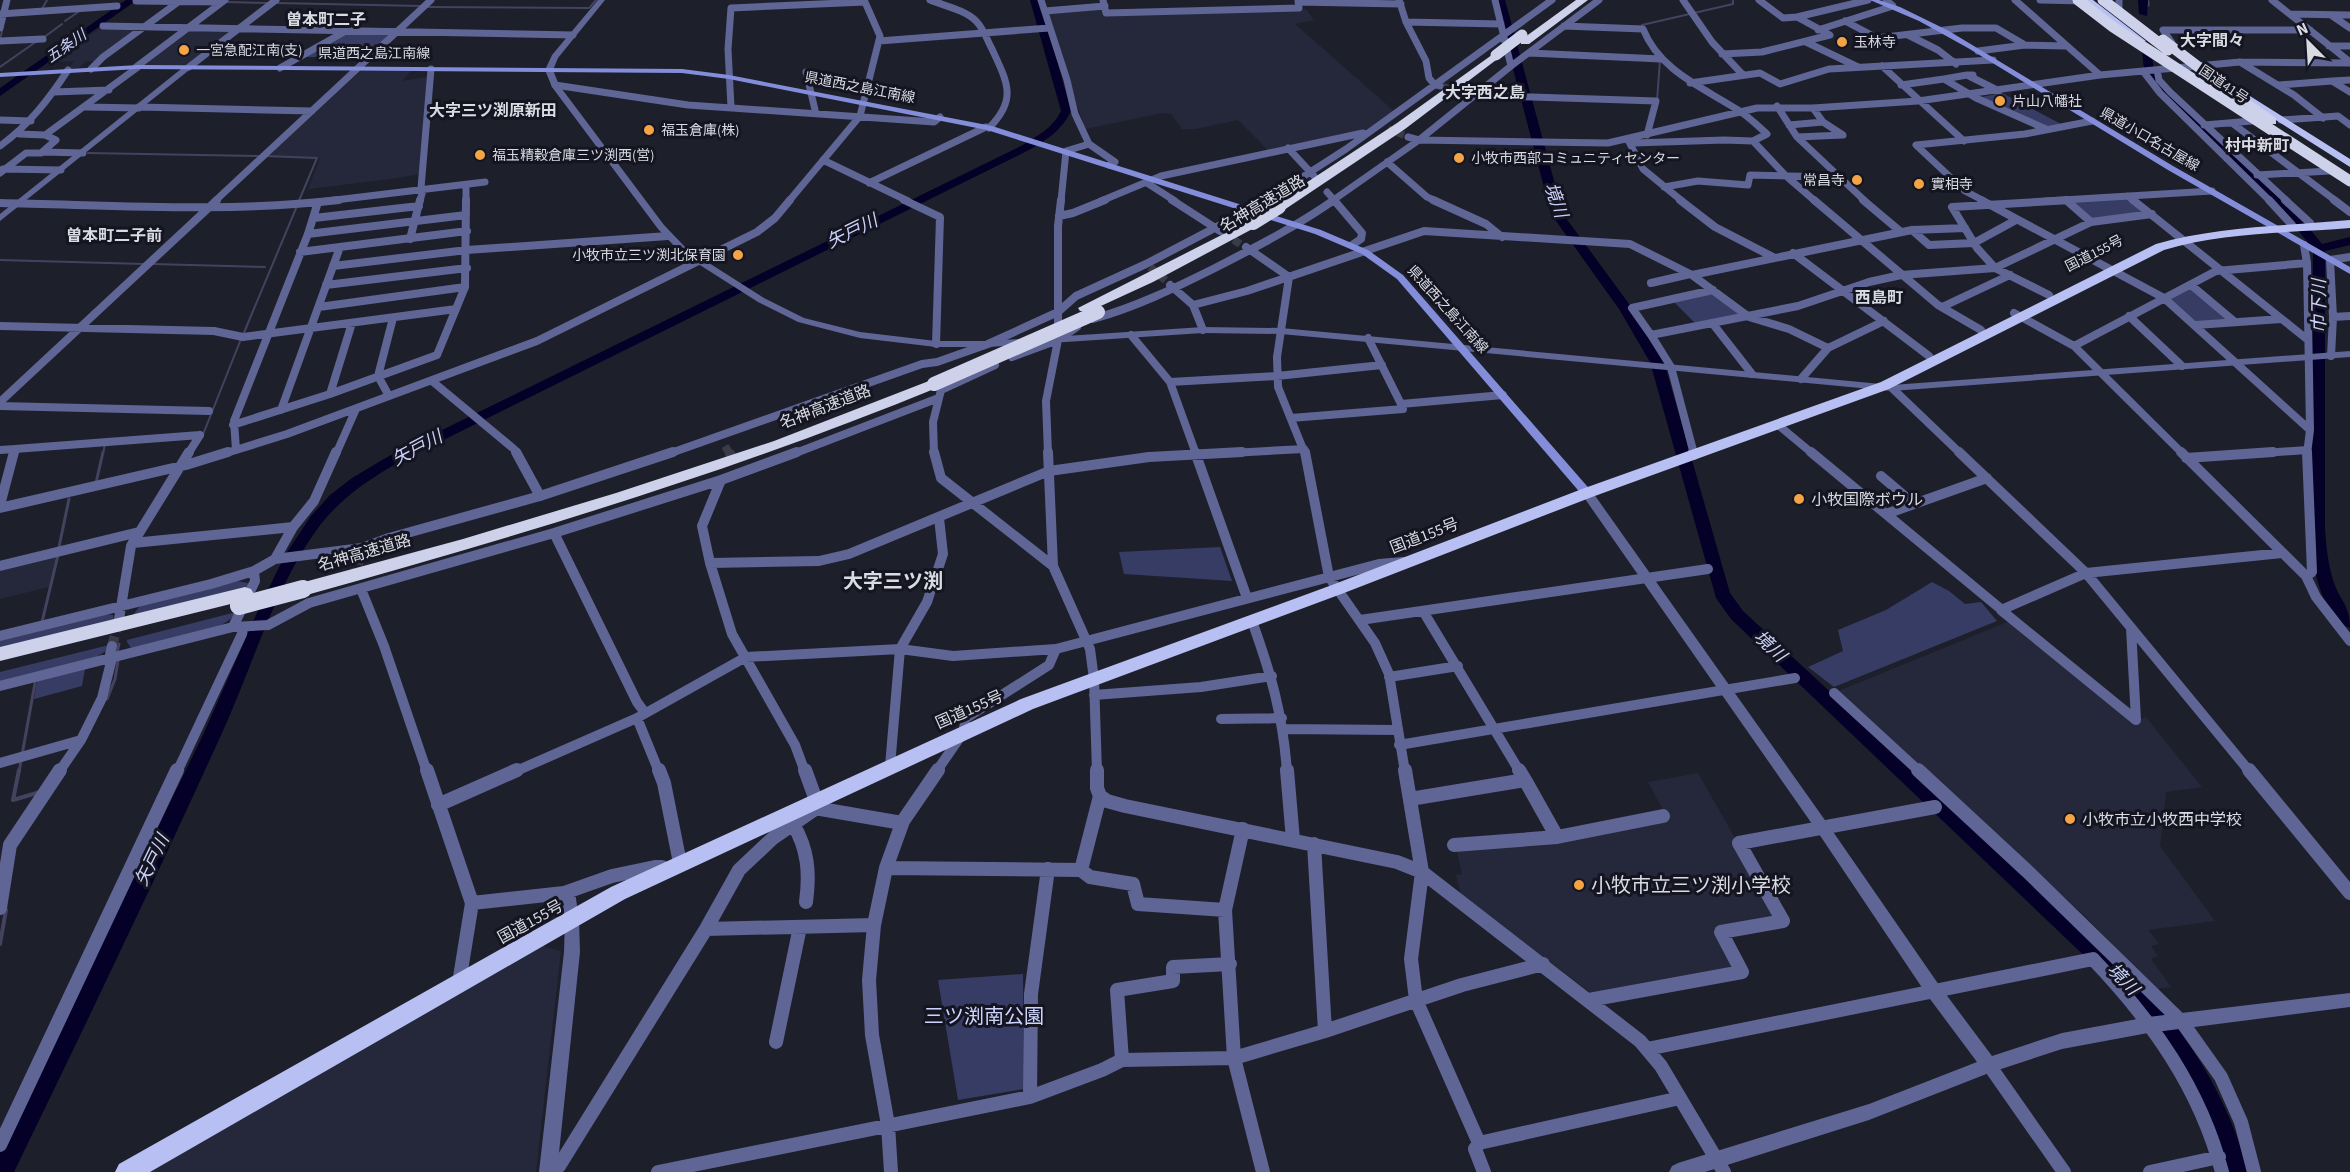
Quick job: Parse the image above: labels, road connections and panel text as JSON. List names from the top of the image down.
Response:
{
  "streets": {
    "highway": ["国道41号", "名神高速道路", "国道155号"],
    "main road": ["県道西之島江南線", "県道小口名古屋線"]
  },
  "crossings": [
    ["県道西之島江南線", "名神高速道路"],
    ["県道西之島江南線", "国道155号"],
    ["県道小口名古屋線", "国道155号"]
  ],
  "districts": [
    "曽本町二子",
    "大字間々",
    "大字西之島",
    "大字三ツ渕原新田",
    "村中新町",
    "曽本町二子前",
    "西島町",
    "大字三ツ渕"
  ],
  "water": [
    "五条川",
    "境川",
    "矢戸川",
    "巾下川"
  ],
  "parks": ["三ツ渕南公園"],
  "places": [
    "玉林寺",
    "一宮急配江南(支)",
    "片山八幡社",
    "福玉倉庫(株)",
    "福玉精穀倉庫三ツ渕西(営)",
    "小牧市西部コミュニティセンター",
    "常昌寺",
    "實相寺",
    "小牧市立三ツ渕北保育園",
    "小牧国際ボウル",
    "小牧市立小牧西中学校",
    "小牧市立三ツ渕小学校"
  ],
  "north": "top left"
}
